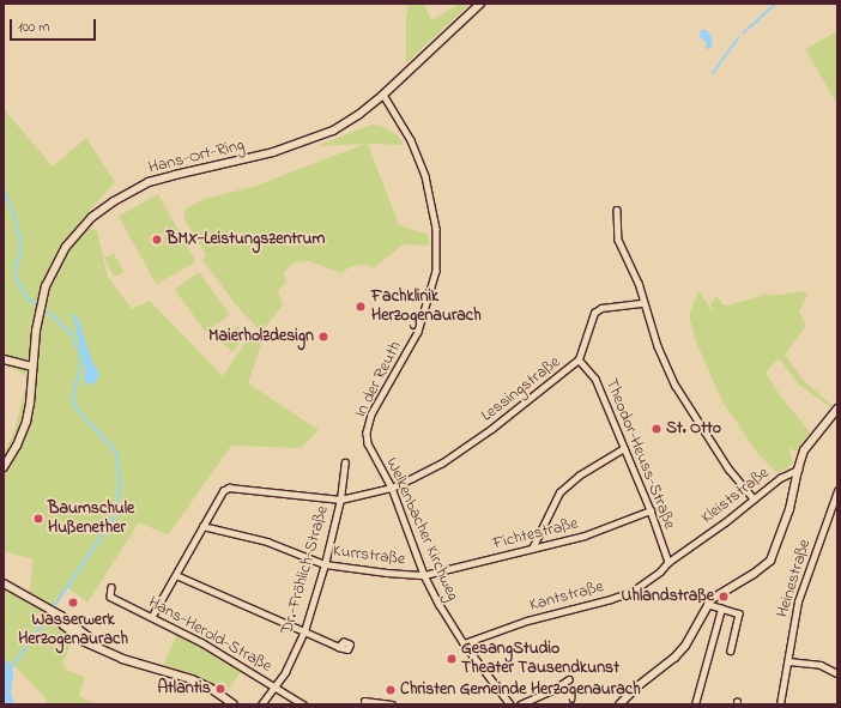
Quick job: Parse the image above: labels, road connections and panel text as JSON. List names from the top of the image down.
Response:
{
  "streets": {
    "main road": ["Hans-Ort-Ring"],
    "street": [
      "In der Reuth",
      "Lessingstraße",
      "Theodor-Heuss-Straße",
      "Kleiststraße",
      "Welkenbacher Kirchweg",
      "Fichtestraße",
      "Kurrstraße",
      "Dr.-Fröhlich-Straße",
      "Heinestraße",
      "Kantstraße",
      "Hans-Herold-Straße"
    ]
  },
  "crossings": [
    ["Hans-Ort-Ring", "In der Reuth"],
    ["In der Reuth", "Welkenbacher Kirchweg"],
    ["Lessingstraße", "Theodor-Heuss-Straße"],
    ["Lessingstraße", "Welkenbacher Kirchweg"],
    ["Lessingstraße", "Kurrstraße"],
    ["Lessingstraße", "Dr.-Fröhlich-Straße"],
    ["Theodor-Heuss-Straße", "Kleiststraße"],
    ["Theodor-Heuss-Straße", "Fichtestraße"],
    ["Theodor-Heuss-Straße", "Kantstraße"],
    ["Kleiststraße", "Kantstraße"],
    ["Welkenbacher Kirchweg", "Fichtestraße"],
    ["Welkenbacher Kirchweg", "Kurrstraße"],
    ["Welkenbacher Kirchweg", "Kantstraße"],
    ["Fichtestraße", "Kurrstraße"],
    ["Kurrstraße", "Dr.-Fröhlich-Straße"],
    ["Dr.-Fröhlich-Straße", "Hans-Herold-Straße"]
  ],
  "places": [
    "BMX-Leistungszentrum",
    "Fachklinik Herzogenaurach",
    "Maierholzdesign",
    "St. Otto",
    "Baumschule Hußenether",
    "Uhlandstraße",
    "Wasserwerk Herzogenaurach",
    "GesangStudio Theater Tausendkunst",
    "Atlantis",
    "Christen Gemeinde Herzogenaurach"
  ],
  "scale_bar": "100 m"
}
